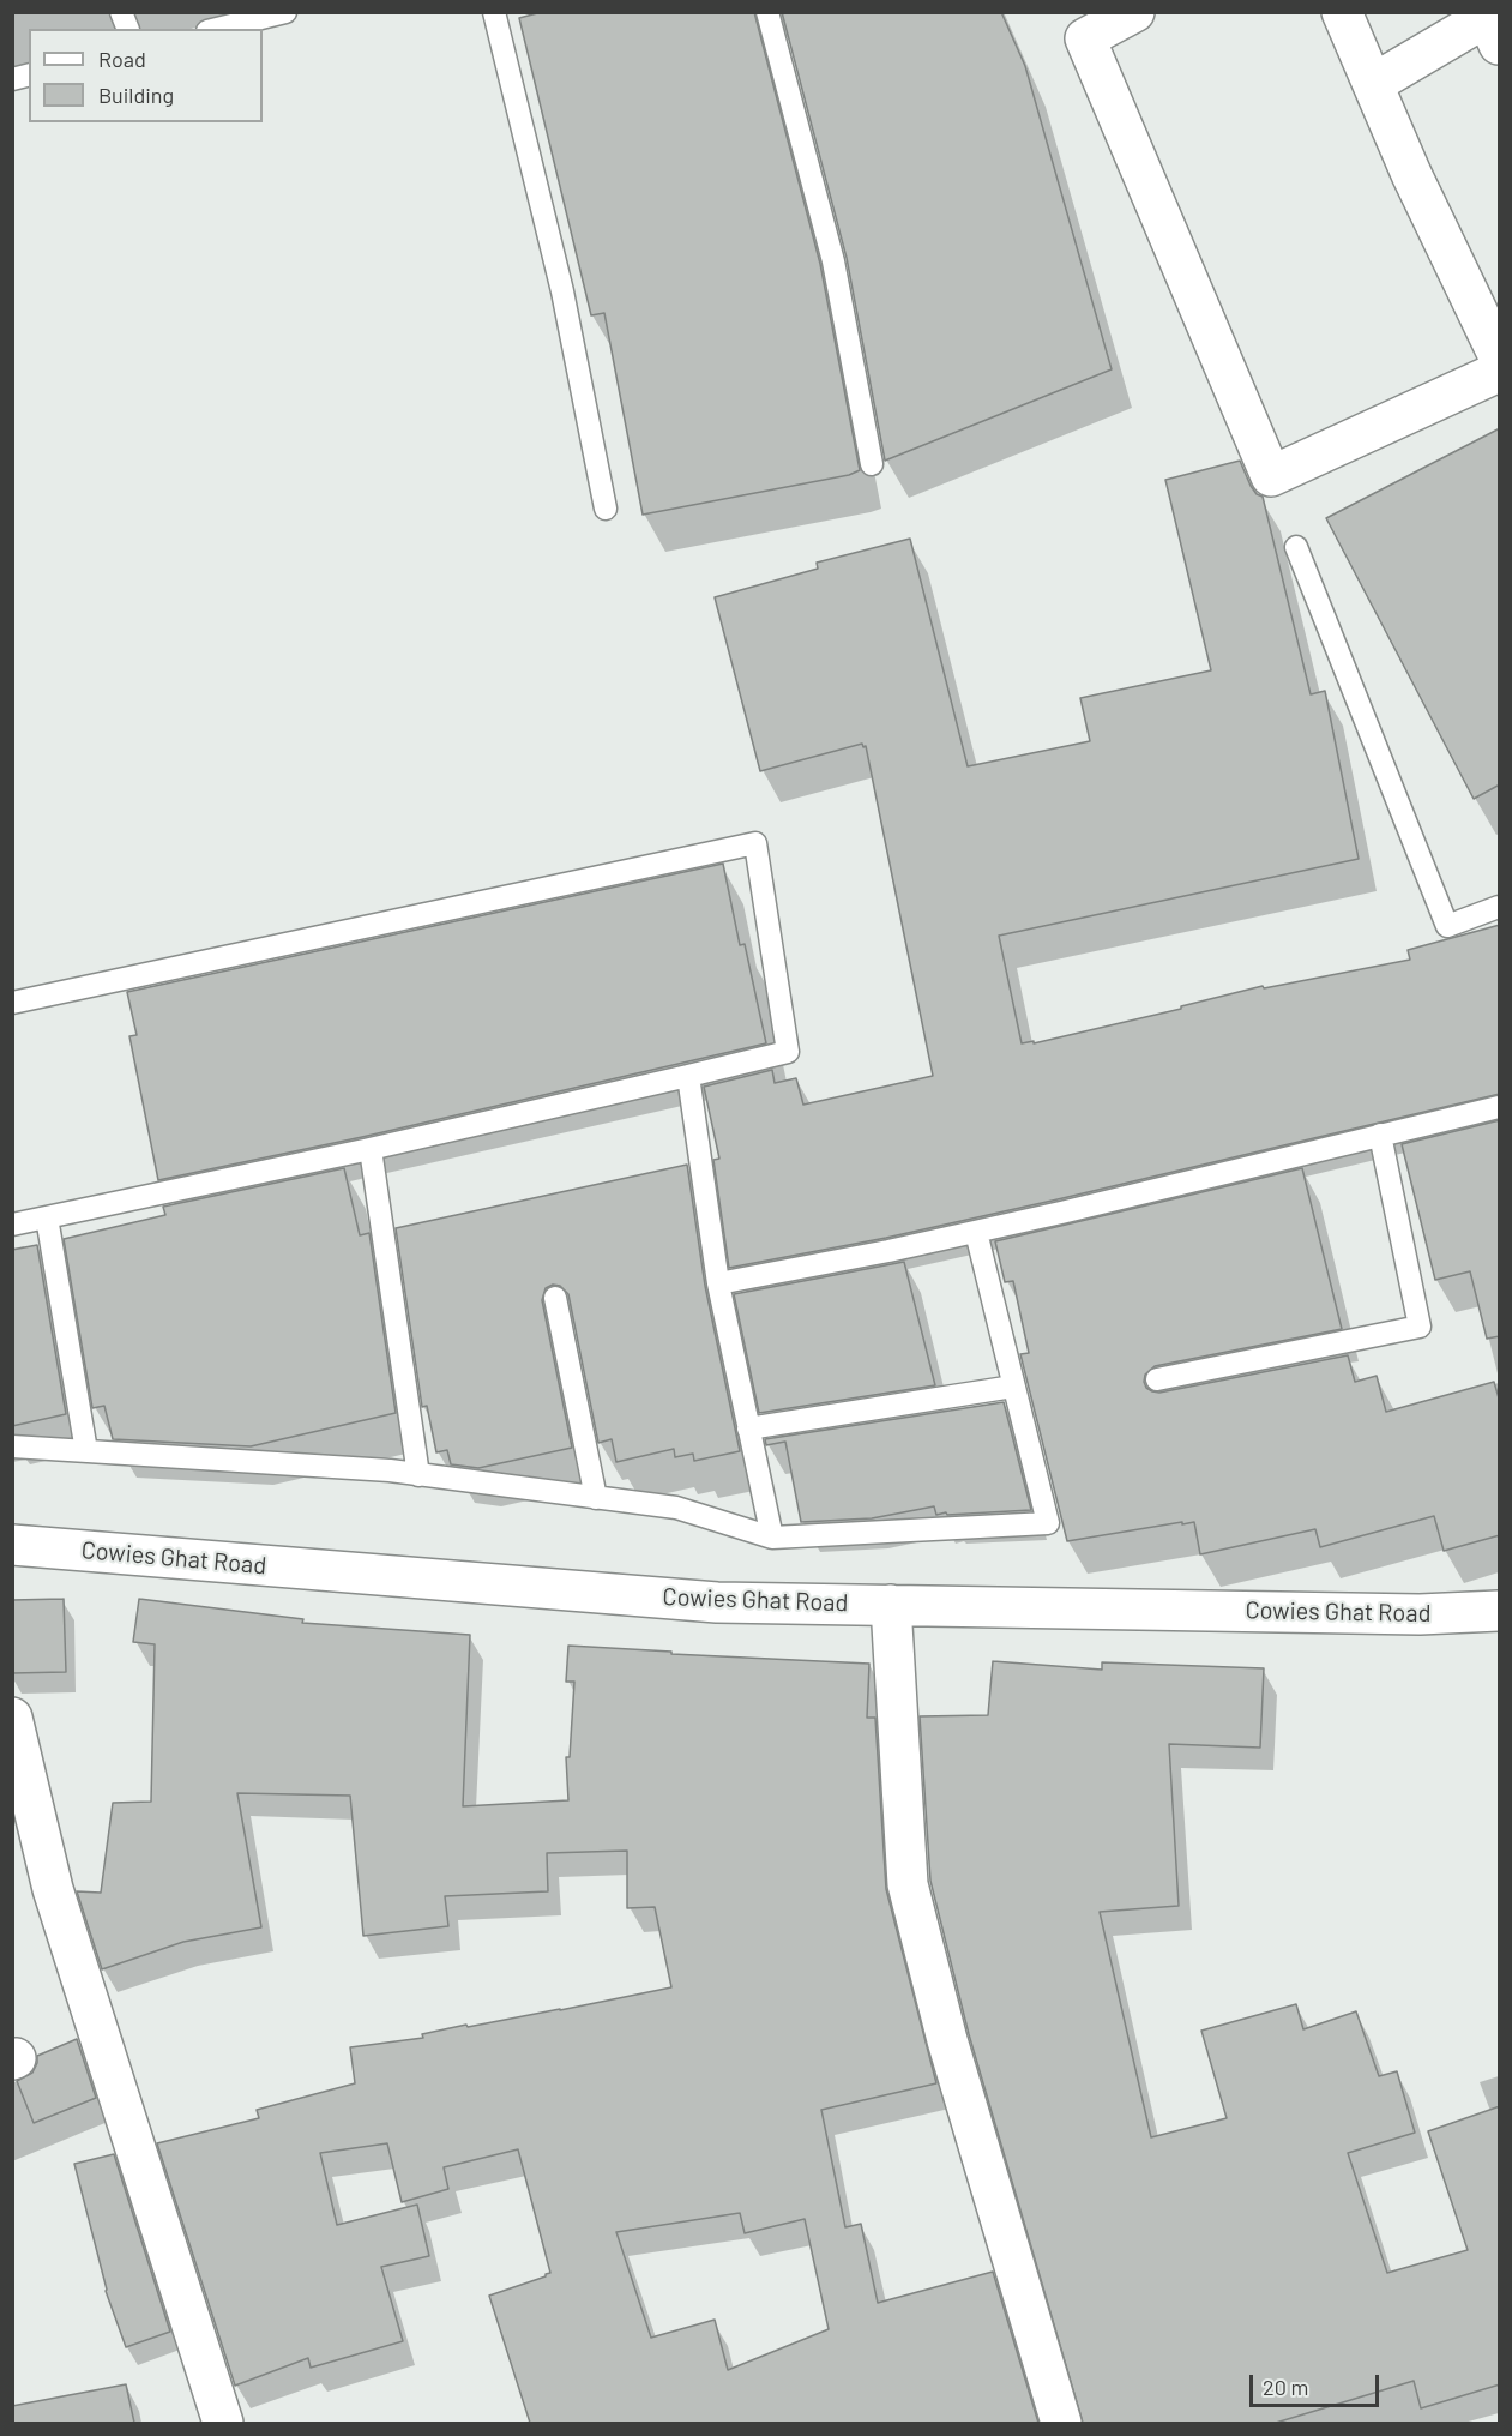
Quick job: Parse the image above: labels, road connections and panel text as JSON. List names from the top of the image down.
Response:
{
  "streets": {
    "street": ["Cowies Ghat Road"]
  },
  "legend": ["Road", "Building"],
  "scale_bar": "20 m"
}
